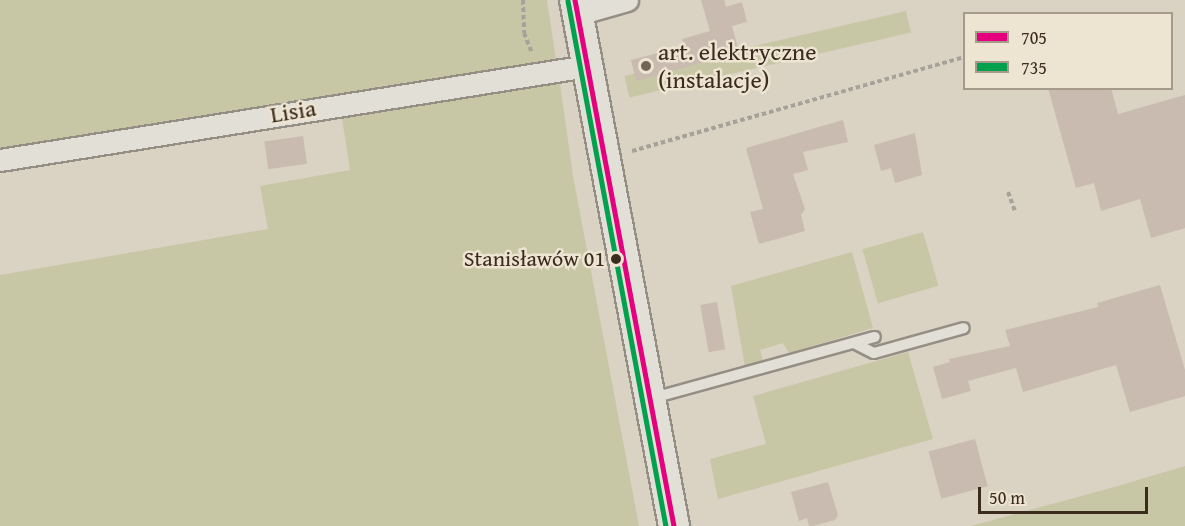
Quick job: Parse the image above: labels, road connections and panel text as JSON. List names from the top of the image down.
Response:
{
  "streets": {
    "street": ["Lisia"]
  },
  "places": ["art. elektryczne (instalacje)", "Stanisławów 01"],
  "lines": ["transit line 705", "transit line 735"],
  "legend": ["705", "735"],
  "scale_bar": "50 m"
}
